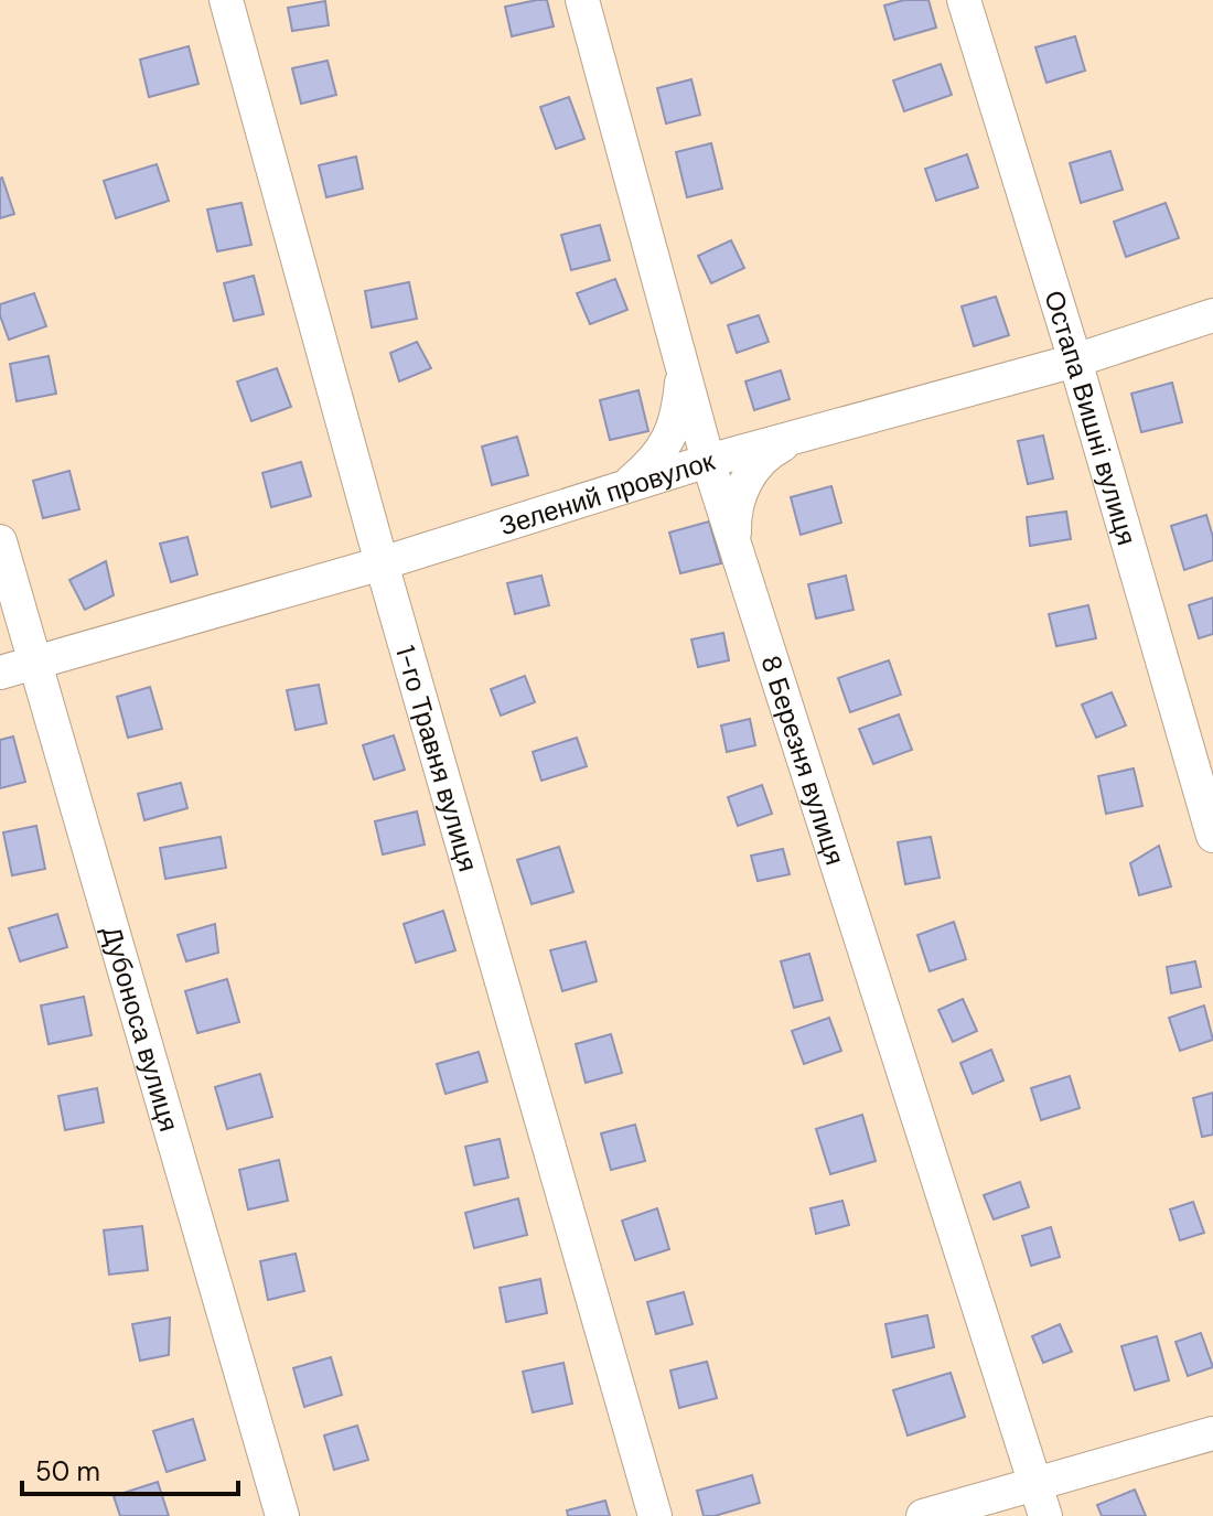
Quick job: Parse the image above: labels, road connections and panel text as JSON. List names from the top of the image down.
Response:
{
  "streets": {
    "street": [
      "Остапа Вишні вулиця",
      "Зелений провулок",
      "1-го Травня вулиця",
      "8 Березня вулиця",
      "Дубоноса вулиця"
    ]
  },
  "crossings": [
    ["Остапа Вишні вулиця", "Зелений провулок"],
    ["Зелений провулок", "1-го Травня вулиця"],
    ["Зелений провулок", "8 Березня вулиця"],
    ["Зелений провулок", "Дубоноса вулиця"]
  ],
  "scale_bar": "50 m"
}
